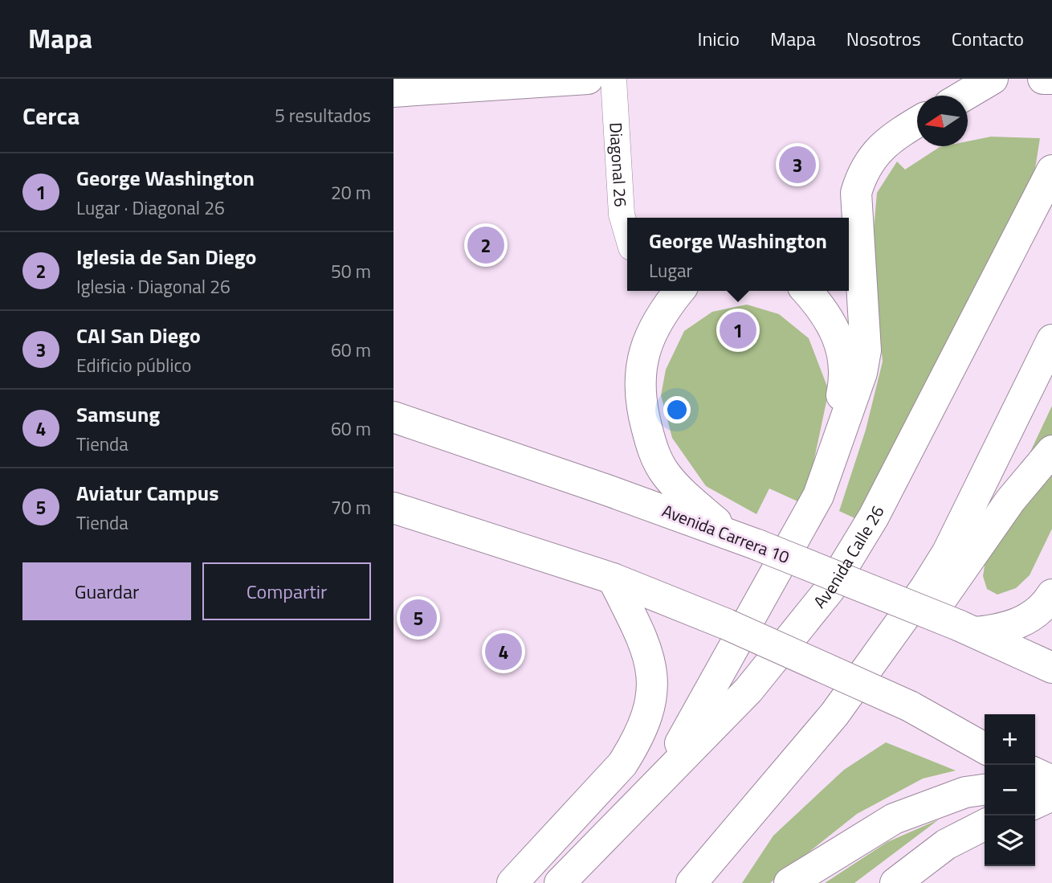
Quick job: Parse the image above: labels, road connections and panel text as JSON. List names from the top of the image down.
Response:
{
  "streets": {
    "main road": ["Avenida Carrera 10", "Avenida Calle 26"],
    "street": ["Diagonal 26"]
  },
  "north": "left",
  "page": {
    "header": "Mapa",
    "nav": [
      "Inicio",
      "Mapa",
      "Nosotros",
      "Contacto"
    ],
    "heading": ["Cerca", "5 resultados"],
    "pins": [
      "3",
      "2",
      "1",
      "5",
      "4"
    ],
    "list": [
      {
        "mark": "1",
        "name": "George Washington",
        "note": "Lugar · Diagonal 26",
        "value": "20 m"
      },
      {
        "mark": "2",
        "name": "Iglesia de San Diego",
        "note": "Iglesia · Diagonal 26",
        "value": "50 m"
      },
      {
        "mark": "3",
        "name": "CAI San Diego",
        "note": "Edificio público",
        "value": "60 m"
      },
      {
        "mark": "4",
        "name": "Samsung",
        "note": "Tienda",
        "value": "60 m"
      },
      {
        "mark": "5",
        "name": "Aviatur Campus",
        "note": "Tienda",
        "value": "70 m"
      }
    ],
    "popup": ["George Washington", "Lugar"],
    "buttons": ["Guardar", "Compartir"],
    "map_buttons": ["+", "−"]
  }
}
